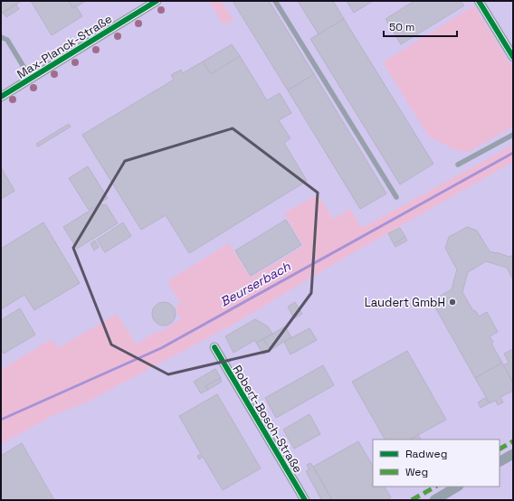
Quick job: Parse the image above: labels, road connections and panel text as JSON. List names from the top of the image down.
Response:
{
  "streets": {
    "street": ["Max-Planck-Straße", "Robert-Bosch-Straße"]
  },
  "water": ["Beurserbach"],
  "places": ["Laudert GmbH"],
  "legend": ["Radweg", "Weg"],
  "scale_bar": "50 m"
}
